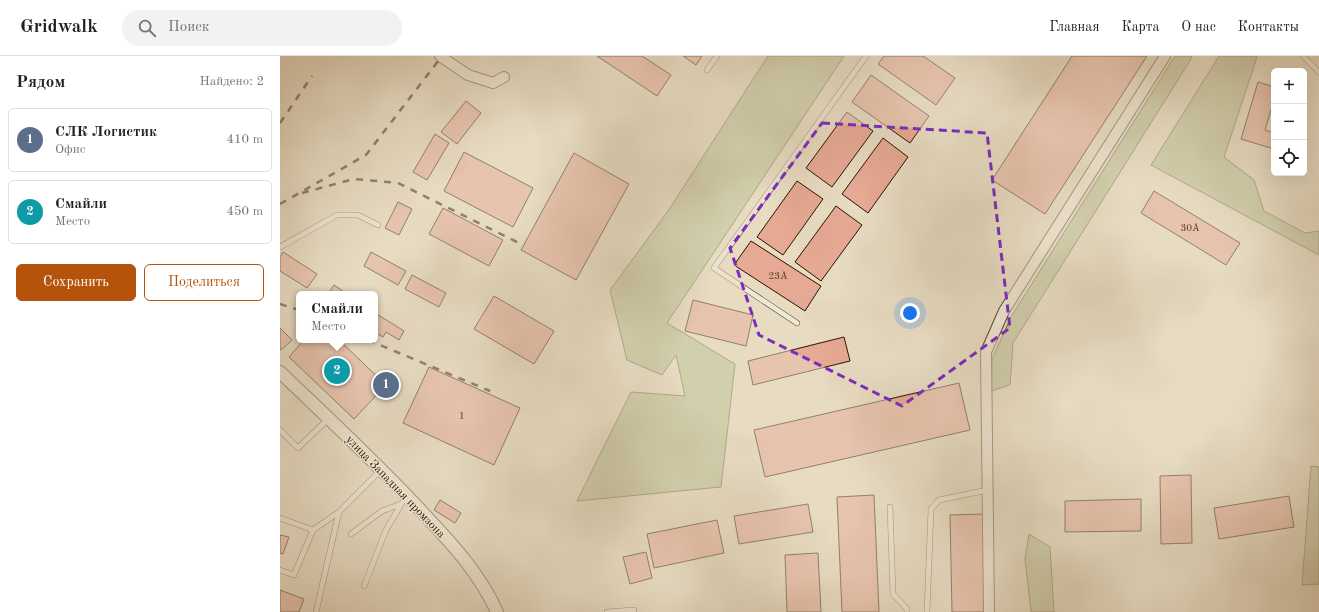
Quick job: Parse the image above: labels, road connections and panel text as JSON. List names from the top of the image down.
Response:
{
  "streets": {
    "street": ["улица Западная промзона"]
  },
  "house_numbers": ["30А", "23А", "1"],
  "page": {
    "header": "Gridwalk",
    "search": "Поиск",
    "nav": [
      "Главная",
      "Карта",
      "О нас",
      "Контакты"
    ],
    "heading": ["Рядом", "Найдено: 2"],
    "map_buttons": ["+", "−"],
    "list": [
      {
        "mark": "1",
        "name": "СЛК Логистик",
        "note": "Офис",
        "value": "410 m"
      },
      {
        "mark": "2",
        "name": "Смайли",
        "note": "Место",
        "value": "450 m"
      }
    ],
    "buttons": ["Сохранить", "Поделиться"],
    "popup": ["Смайли", "Место"],
    "pins": ["2", "1"]
  }
}
